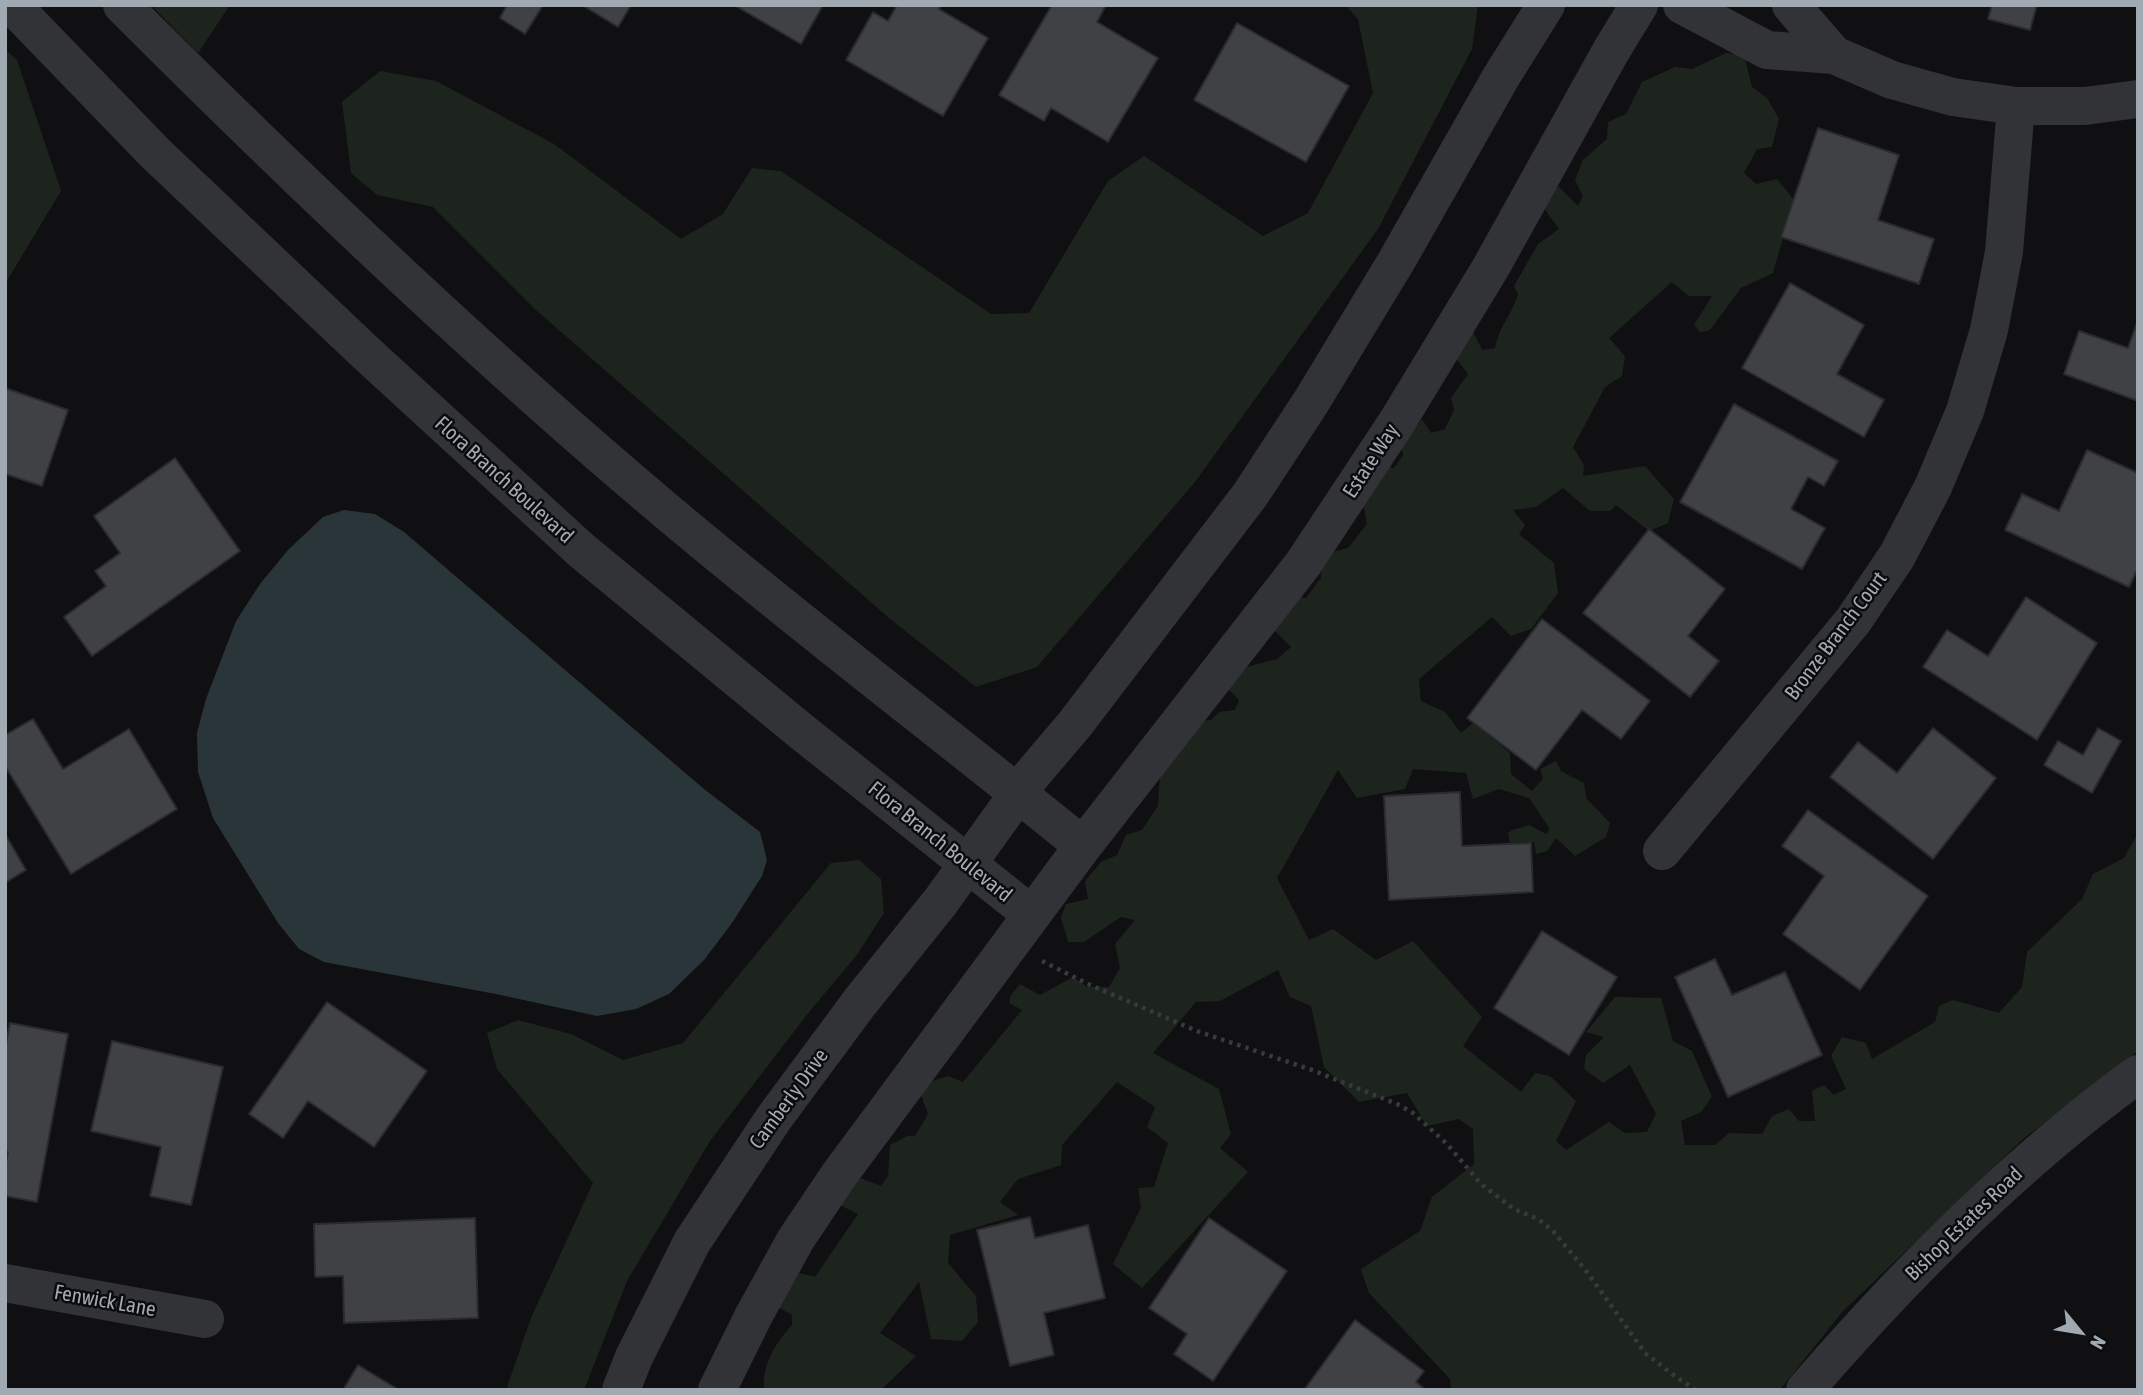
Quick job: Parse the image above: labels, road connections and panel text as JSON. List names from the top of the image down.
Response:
{
  "streets": {
    "street": [
      "Estate Way",
      "Flora Branch Boulevard",
      "Bronze Branch Court",
      "Camberly Drive",
      "Bishop Estates Road",
      "Fenwick Lane"
    ]
  },
  "crossings": [
    ["Estate Way", "Flora Branch Boulevard"],
    ["Flora Branch Boulevard", "Camberly Drive"]
  ],
  "north": "bottom right"
}
